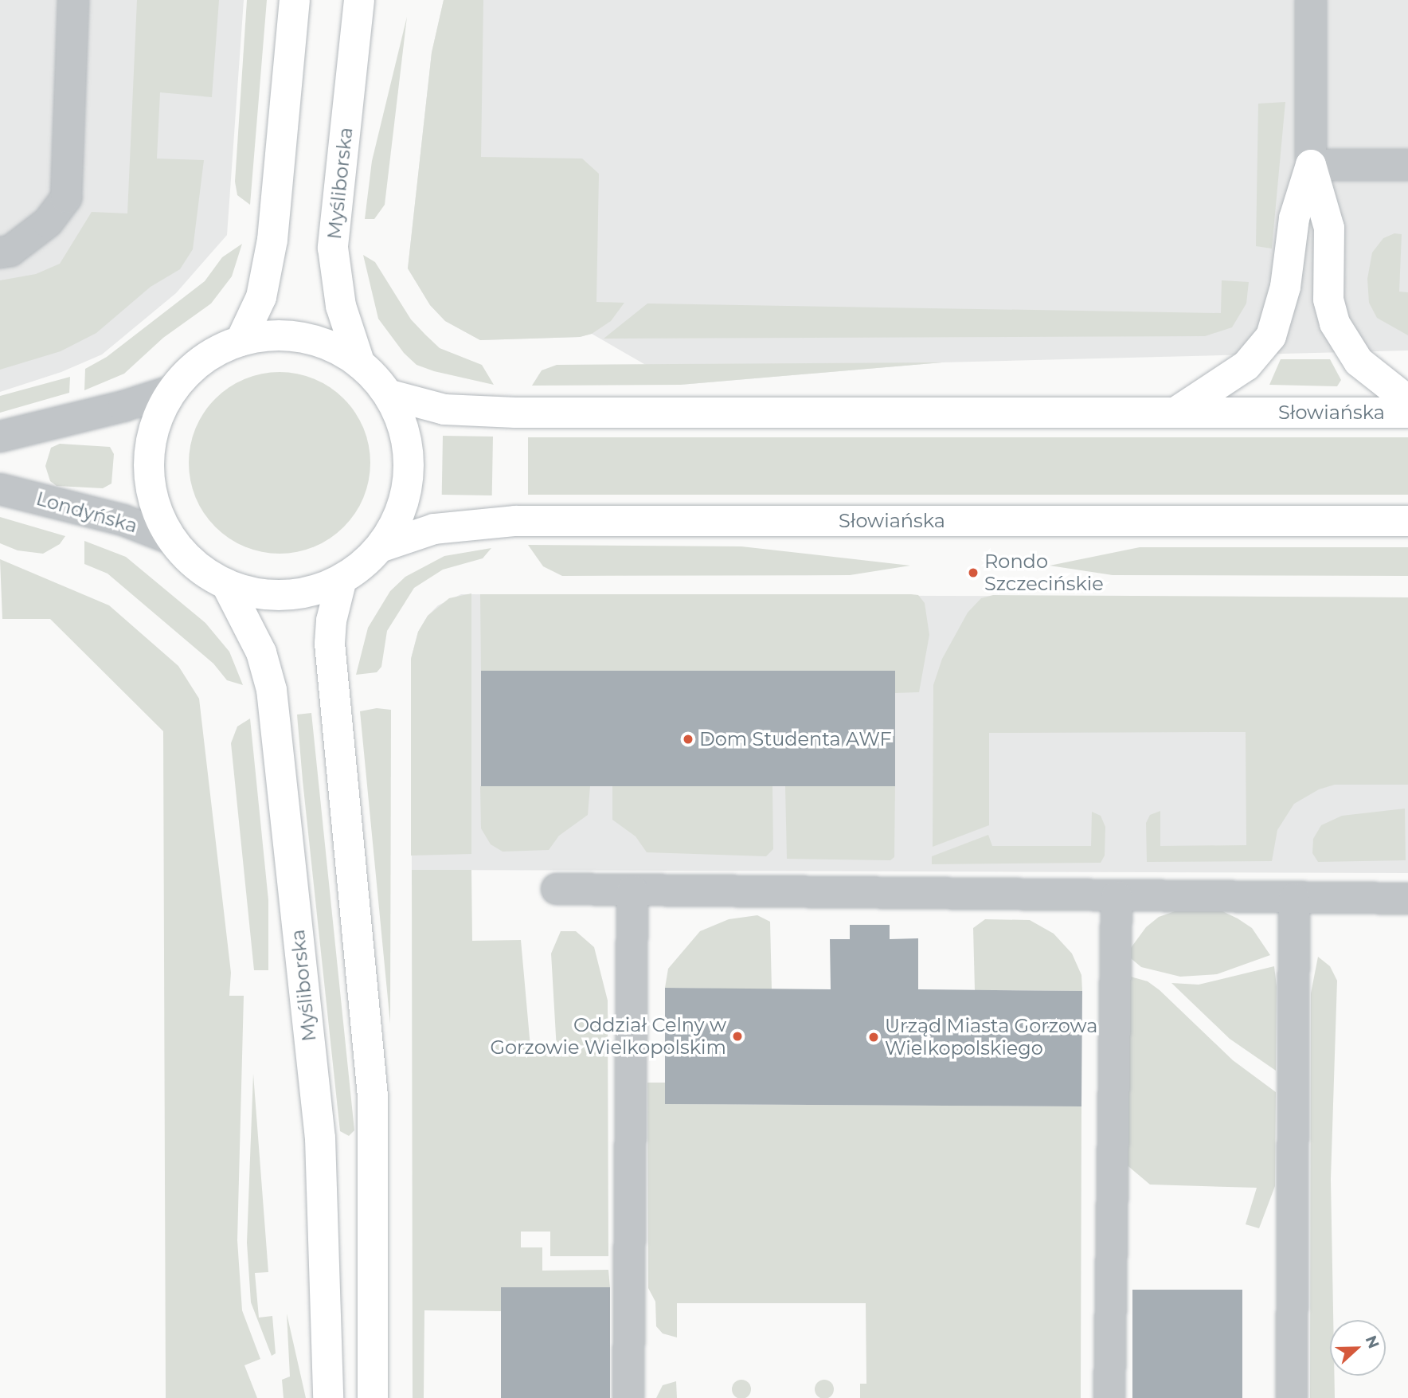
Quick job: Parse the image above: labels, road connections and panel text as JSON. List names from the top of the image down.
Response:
{
  "streets": {
    "main road": ["Myśliborska", "Słowiańska"],
    "street": ["Londyńska"]
  },
  "places": [
    "Rondo Szczecińskie",
    "Dom Studenta AWF",
    "Oddział Celny w Gorzowie Wielkopolskim",
    "Urząd Miasta Gorzowa Wielkopolskiego"
  ],
  "north": "right"
}
